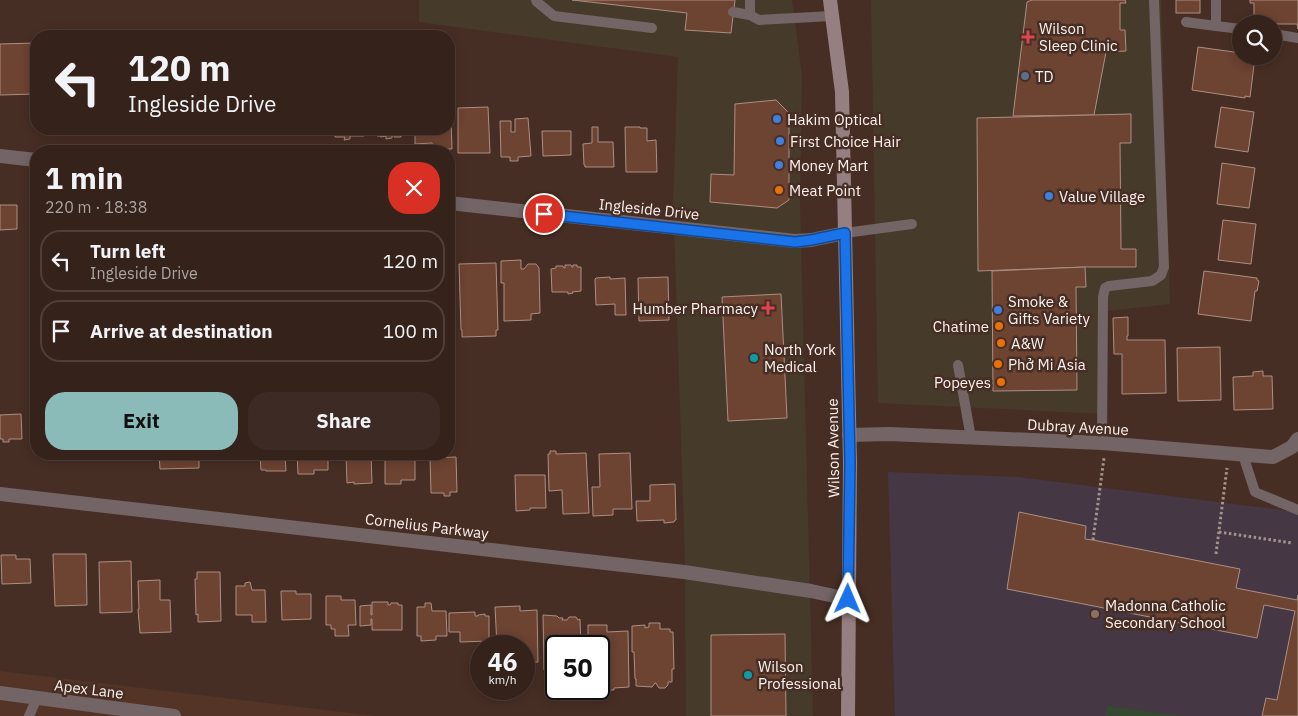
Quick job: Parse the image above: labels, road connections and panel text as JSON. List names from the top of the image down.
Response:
{
  "streets": {
    "main road": ["Wilson Avenue"],
    "street": [
      "Ingleside Drive",
      "Dubray Avenue",
      "Cornelius Parkway",
      "Apex Lane"
    ]
  },
  "crossings": [
    ["Ingleside Drive", "Wilson Avenue"],
    ["Dubray Avenue", "Wilson Avenue"],
    ["Wilson Avenue", "Cornelius Parkway"]
  ],
  "places": {
    "health": ["Wilson Sleep Clinic", "Humber Pharmacy"],
    "other": [
      "TD",
      "Hakim Optical",
      "First Choice Hair",
      "Money Mart",
      "Meat Point",
      "Value Village",
      "Smoke & Gifts Variety",
      "Chatime",
      "A&W",
      "North York Medical",
      "Phở Mi Asia",
      "Popeyes",
      "Madonna Catholic Secondary School",
      "Wilson Professional"
    ]
  },
  "page": {
    "turn": ["120 m", "Ingleside Drive"],
    "heading": ["1 min", "220 m · 18:38"],
    "list": [
      {
        "name": "Turn left",
        "note": "Ingleside Drive",
        "value": "120 m"
      },
      {
        "name": "Arrive at destination",
        "value": "100 m"
      }
    ],
    "buttons": ["Exit", "Share"],
    "speed": "46 km/h",
    "limit": "50"
  }
}
